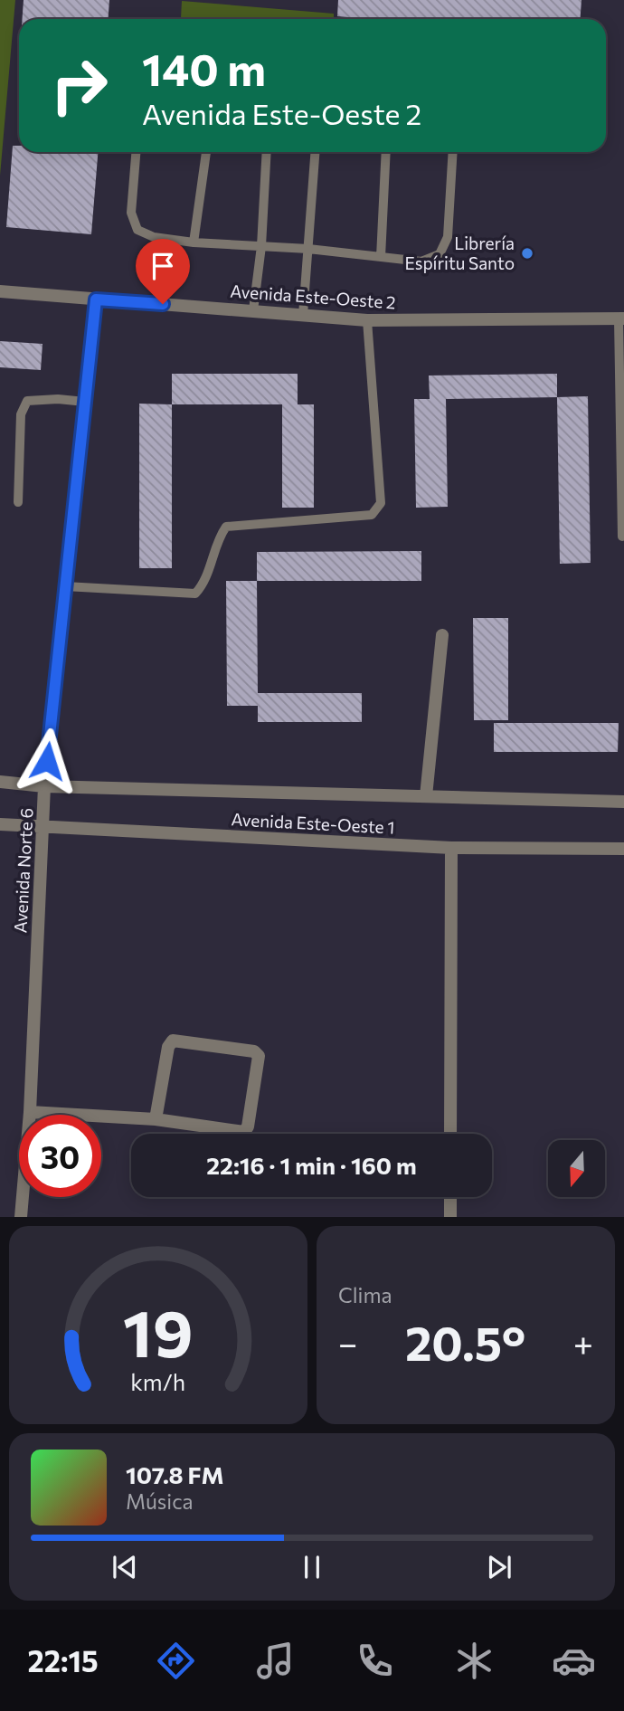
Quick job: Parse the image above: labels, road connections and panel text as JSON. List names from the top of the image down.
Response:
{
  "streets": {
    "street": ["Avenida Este-Oeste 2", "Avenida Este-Oeste 1", "Avenida Norte 6"]
  },
  "crossings": [
    ["Avenida Este-Oeste 2", "Avenida Norte 6"],
    ["Avenida Este-Oeste 1", "Avenida Norte 6"]
  ],
  "places": ["Librería Espíritu Santo"],
  "north": "bottom",
  "page": {
    "turn": ["140 m", "Avenida Este-Oeste 2"],
    "limit": "30",
    "trip": "22:16 · 1 min · 160 m",
    "tile": "Clima",
    "heat": ["−", "20.5°", "+"],
    "song": ["107.8 FM", "Música"],
    "tabs": "22:15",
    "gauge": ["19", "km/h"]
  }
}
